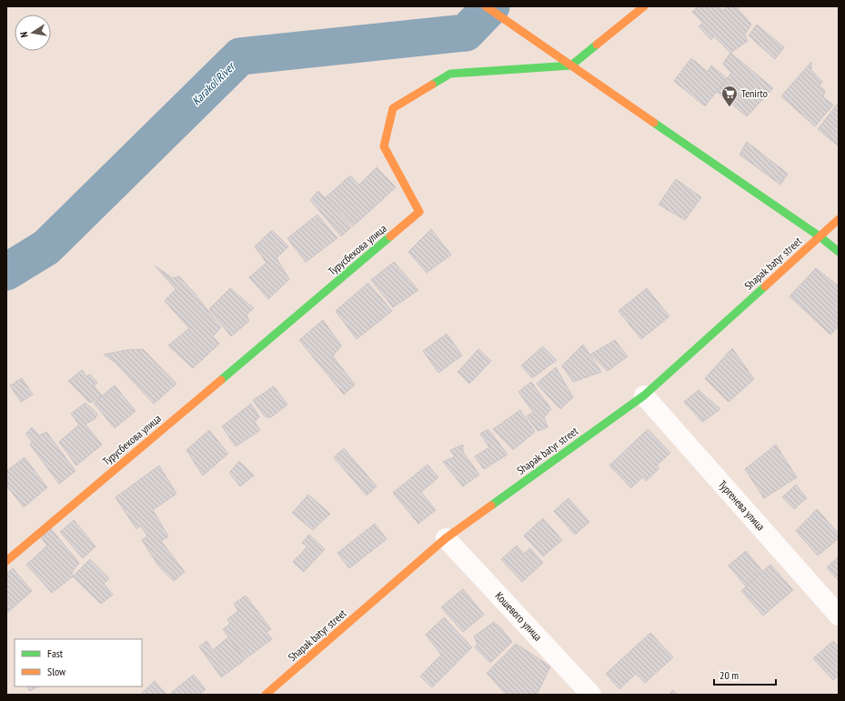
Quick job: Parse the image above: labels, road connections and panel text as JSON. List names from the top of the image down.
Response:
{
  "streets": {
    "street": [
      "Турусбекова улица",
      "Shapak batyr street",
      "Тургенева улица",
      "Кошевого улица"
    ]
  },
  "crossings": [
    ["Shapak batyr street", "Тургенева улица"],
    ["Shapak batyr street", "Кошевого улица"]
  ],
  "water": ["Karakol River"],
  "places": {
    "supermarket": ["Tenirto"]
  },
  "legend": ["Fast", "Slow"],
  "scale_bar": "20 m",
  "north": "left"
}
